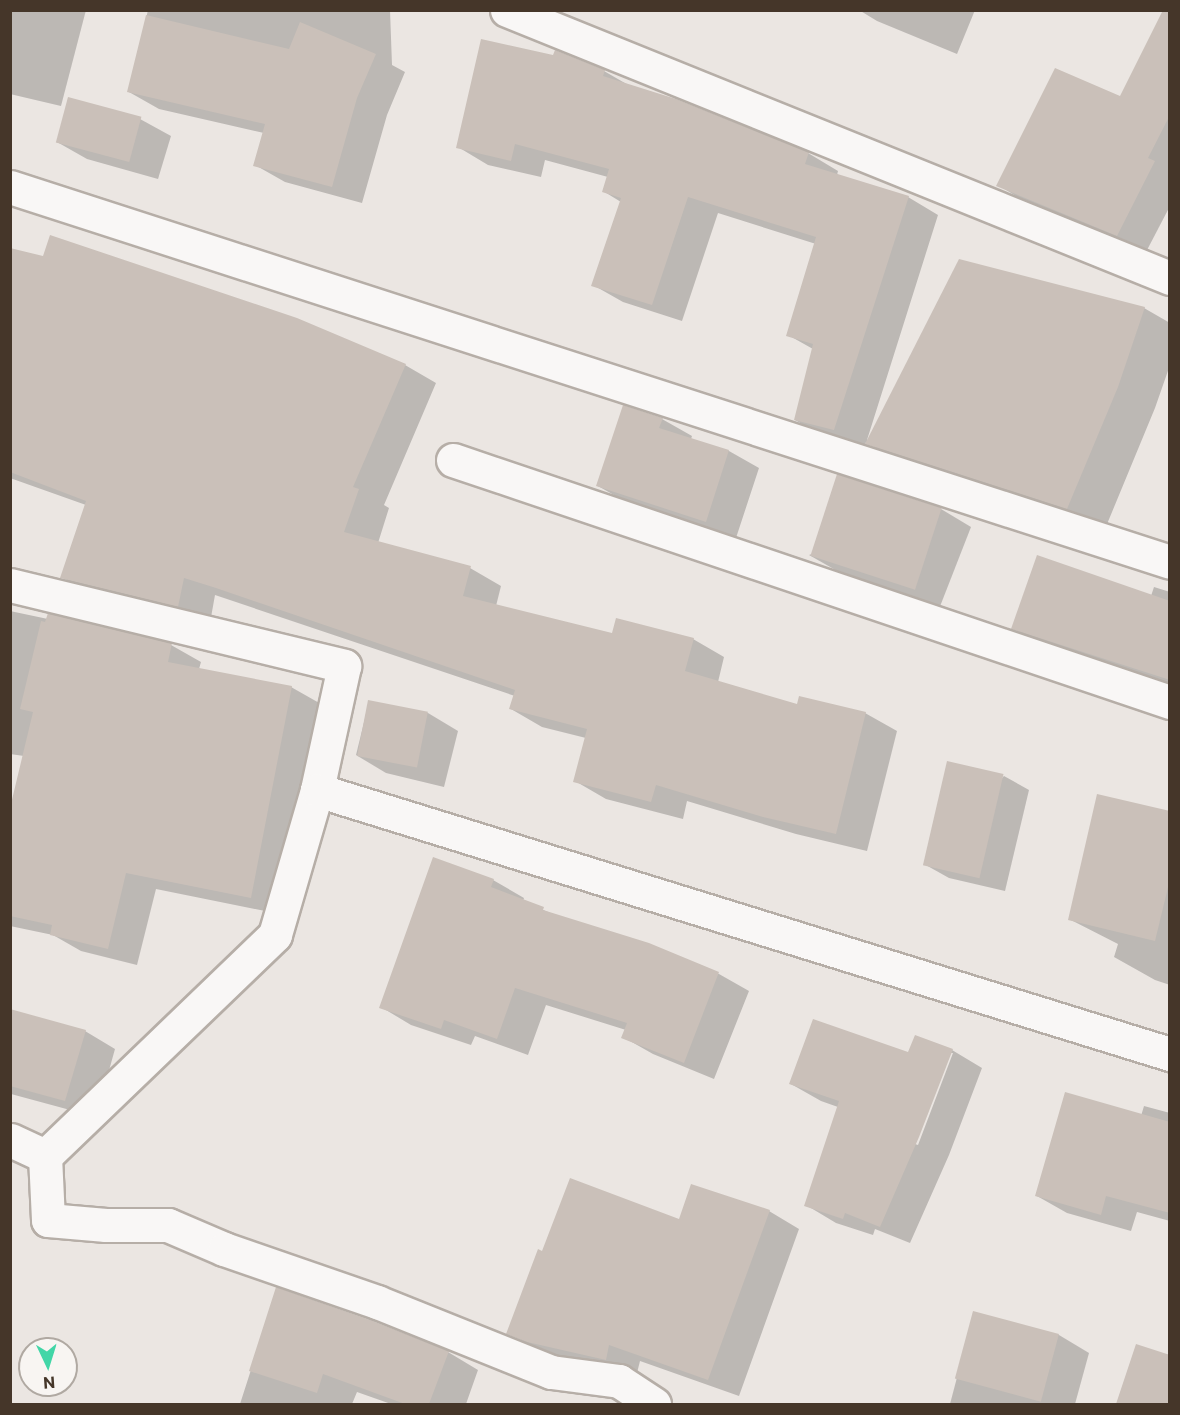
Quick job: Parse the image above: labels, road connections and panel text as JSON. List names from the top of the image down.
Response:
{
  "north": "bottom"
}
